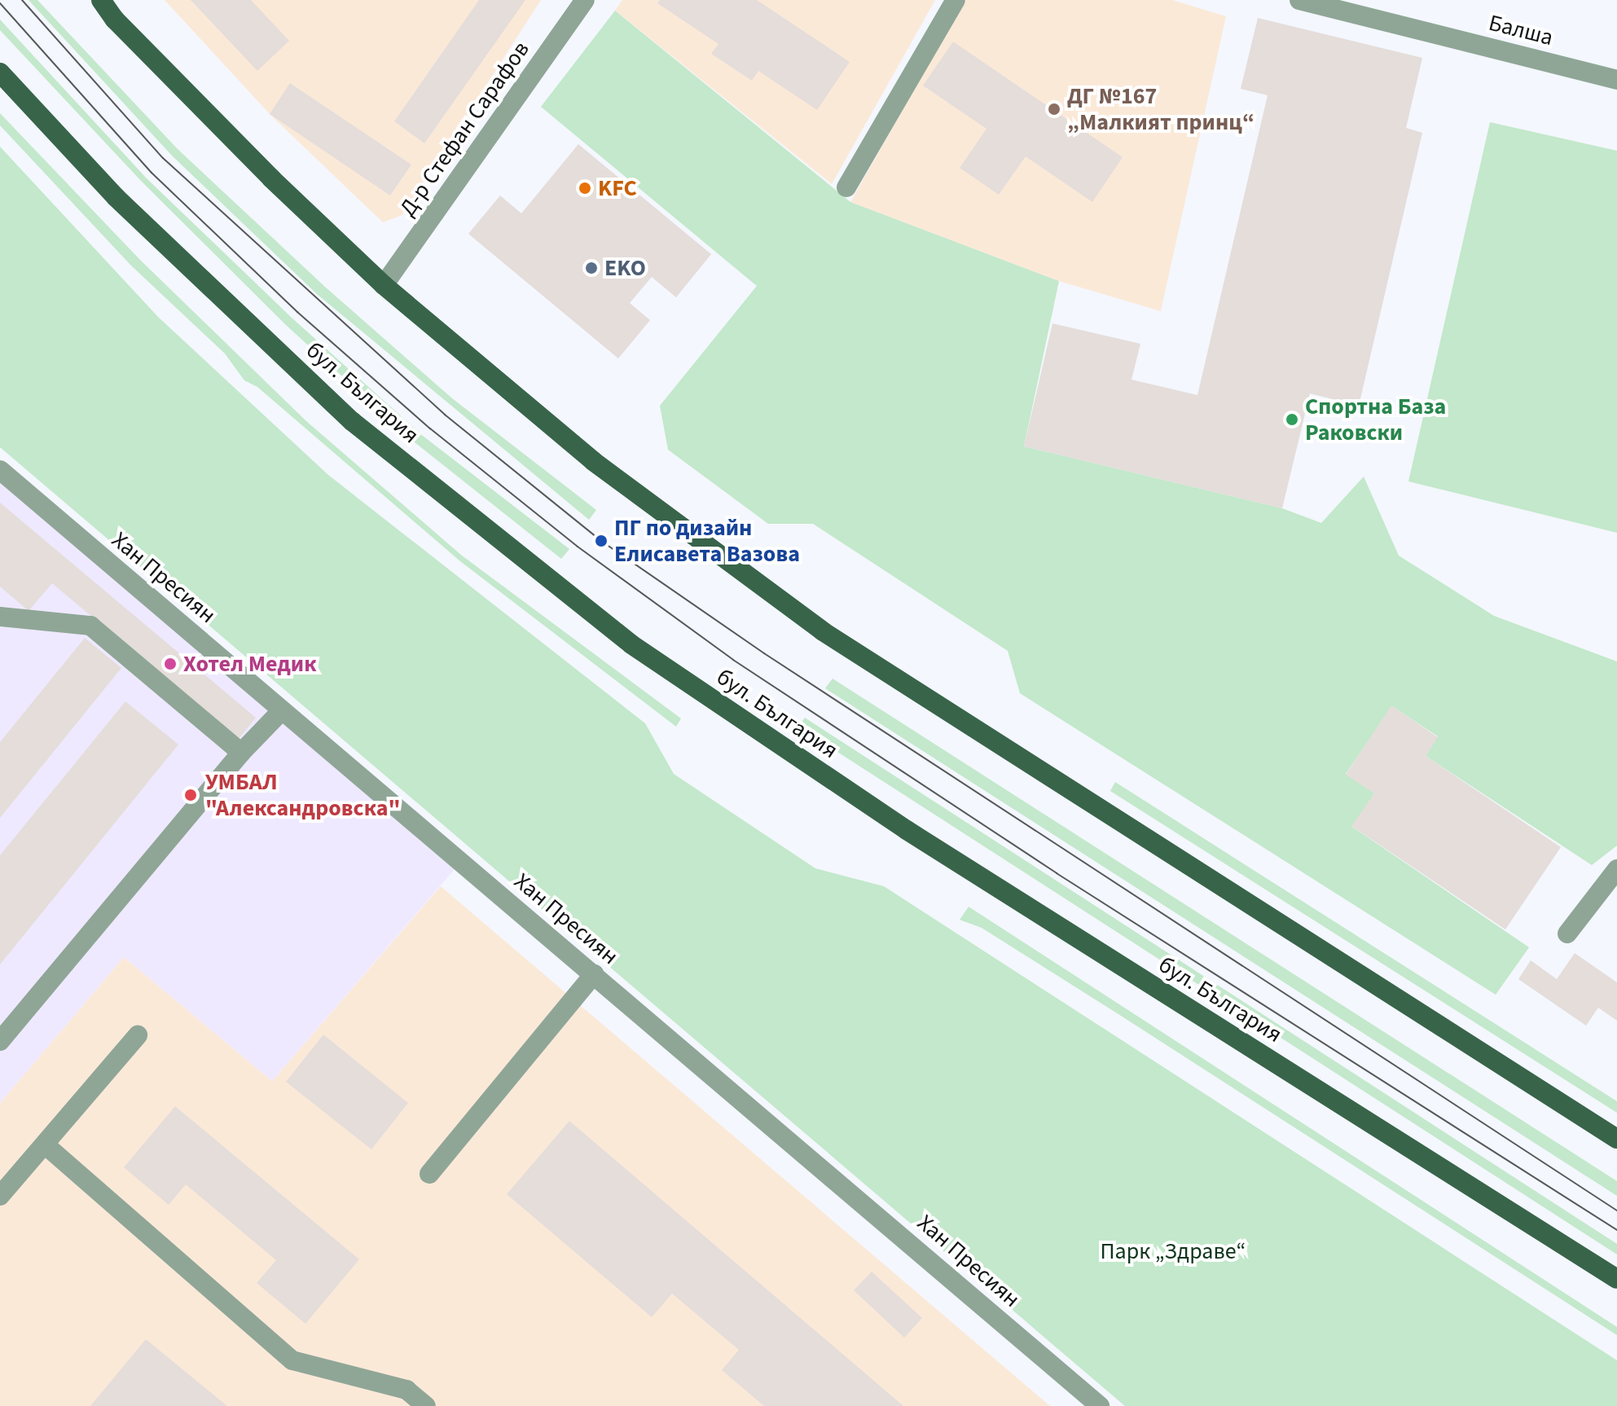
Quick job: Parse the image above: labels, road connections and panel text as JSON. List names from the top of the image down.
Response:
{
  "streets": {
    "main road": ["бул. България"],
    "street": ["Балша", "Д-р Стефан Сарафов", "Хан Пресиян"]
  },
  "parks": ["Парк „Здраве“"],
  "places": [
    "ДГ №167 „Малкият принц“",
    "KFC",
    "EKO",
    "Спортна База Раковски",
    "ПГ по дизайн Елисавета Вазова",
    "Хотел Медик",
    "УМБАЛ \"Александровска\""
  ]
}
